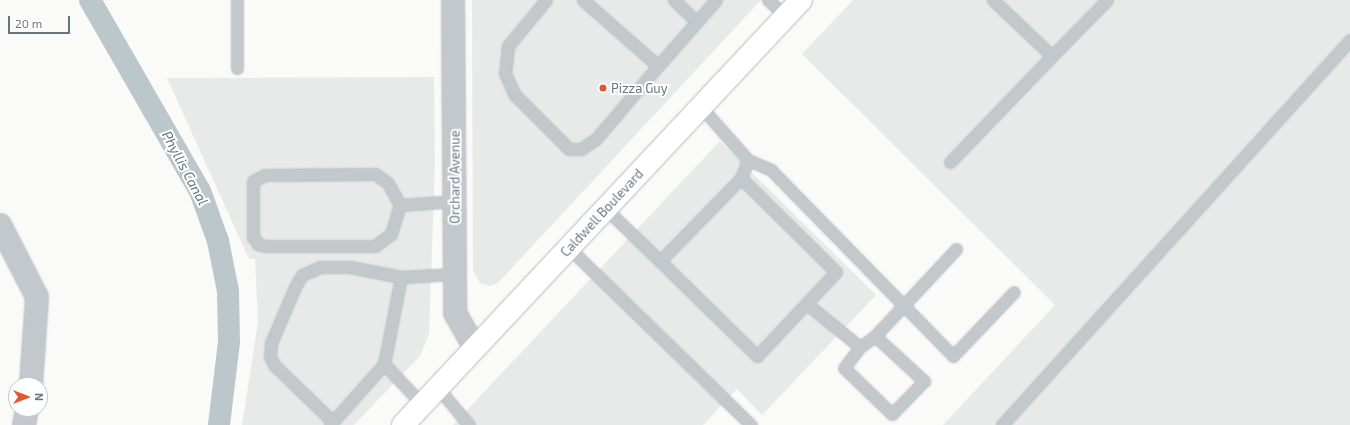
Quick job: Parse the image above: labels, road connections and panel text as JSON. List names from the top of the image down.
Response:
{
  "streets": {
    "main road": ["Caldwell Boulevard"],
    "street": ["Orchard Avenue"]
  },
  "crossings": [
    ["Orchard Avenue", "Caldwell Boulevard"]
  ],
  "water": ["Phyllis Canal"],
  "places": ["Pizza Guy"],
  "scale_bar": "20 m",
  "north": "right"
}
